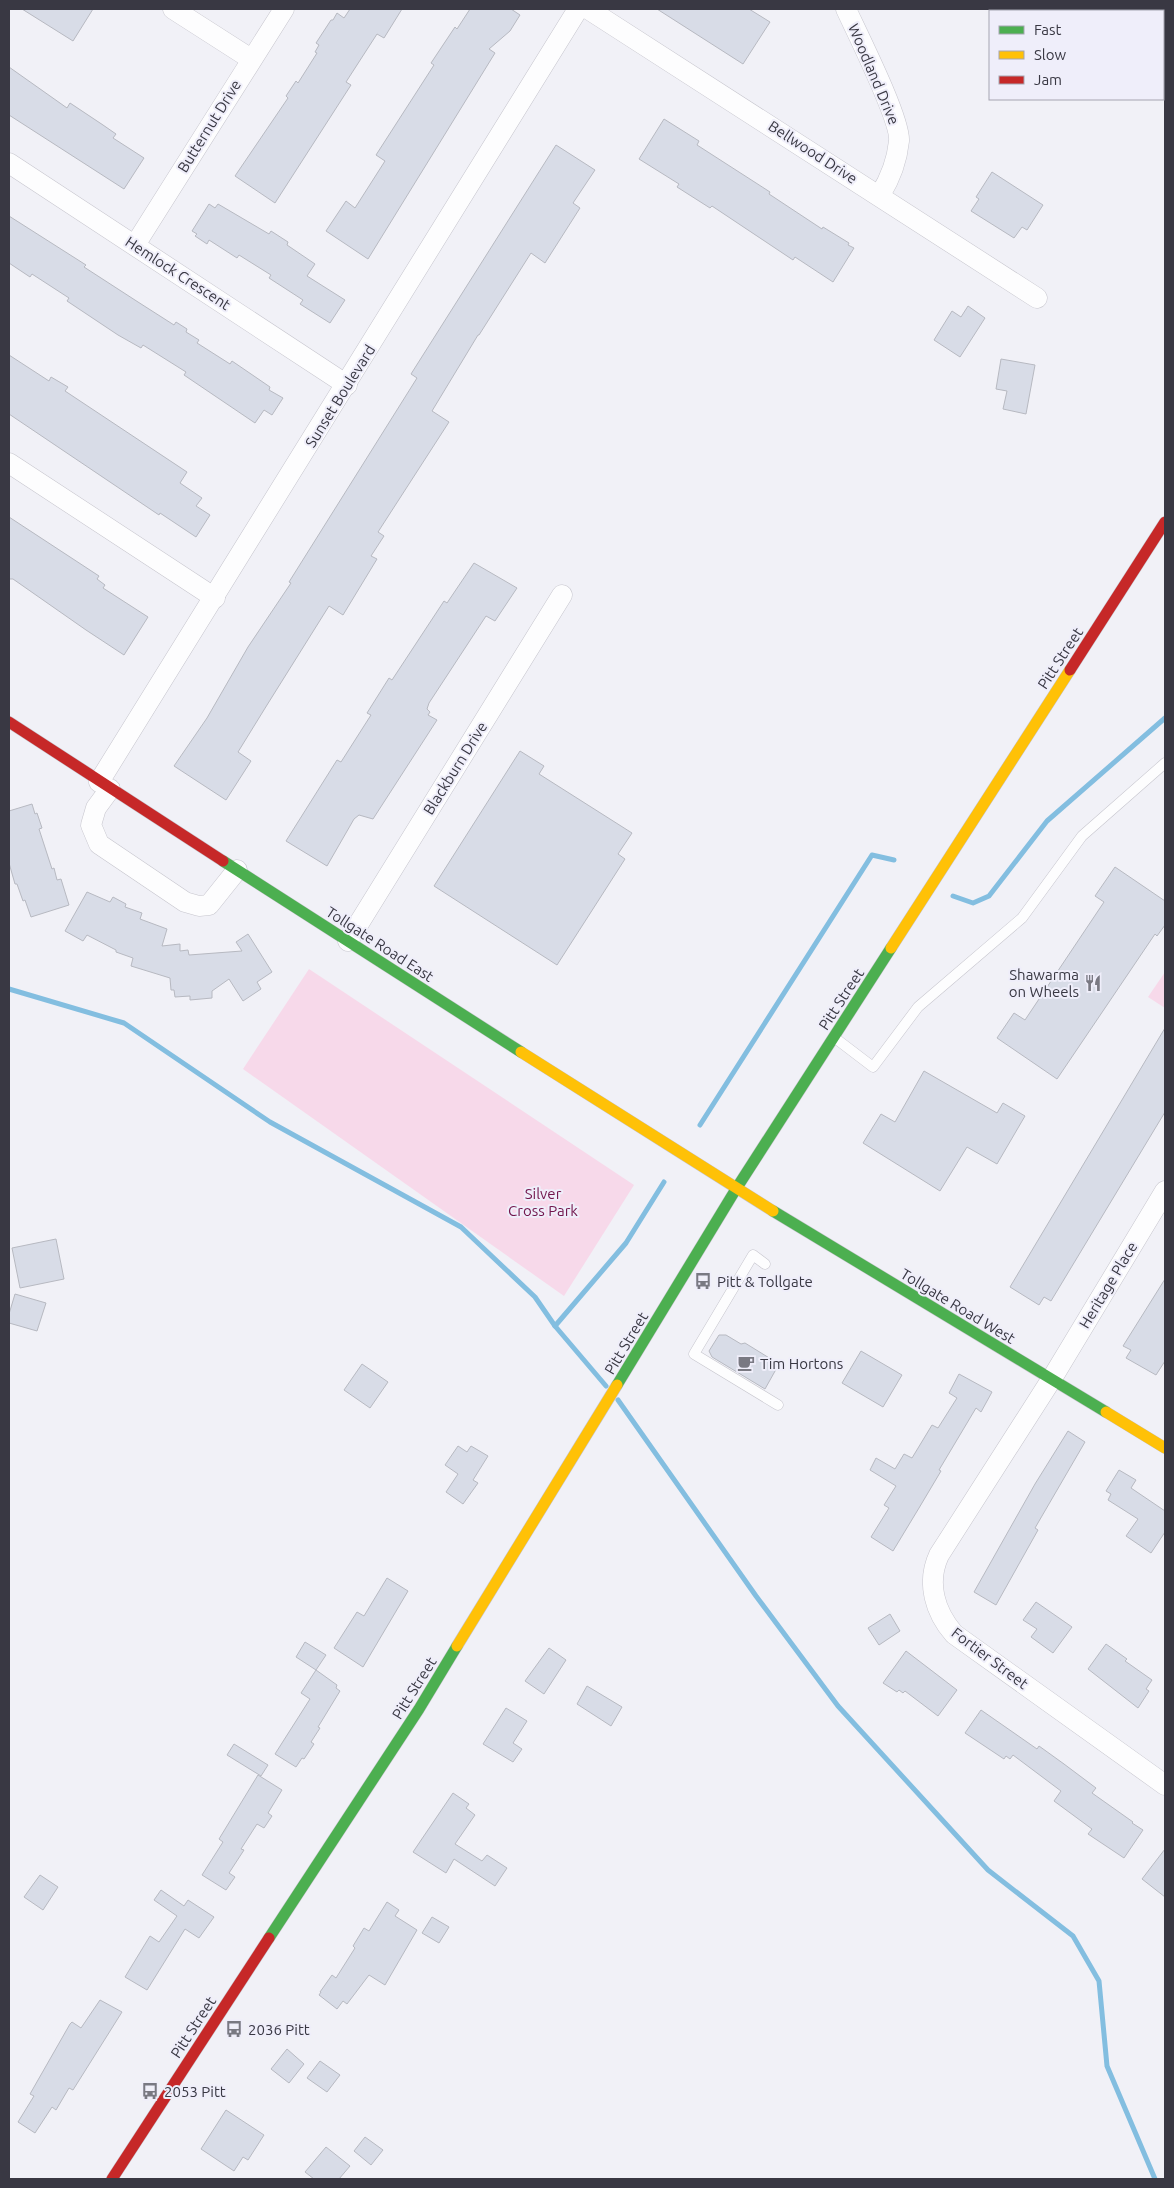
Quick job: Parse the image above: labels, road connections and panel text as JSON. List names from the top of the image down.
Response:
{
  "streets": {
    "street": [
      "Woodland Drive",
      "Butternut Drive",
      "Bellwood Drive",
      "Hemlock Crescent",
      "Sunset Boulevard",
      "Pitt Street",
      "Blackburn Drive",
      "Tollgate Road East",
      "Heritage Place",
      "Tollgate Road West",
      "Fortier Street"
    ]
  },
  "crossings": [
    ["Woodland Drive", "Bellwood Drive"],
    ["Butternut Drive", "Hemlock Crescent"],
    ["Hemlock Crescent", "Sunset Boulevard"],
    ["Sunset Boulevard", "Tollgate Road East"],
    ["Pitt Street", "Tollgate Road East"],
    ["Pitt Street", "Tollgate Road West"],
    ["Blackburn Drive", "Tollgate Road East"],
    ["Tollgate Road East", "Tollgate Road West"],
    ["Heritage Place", "Tollgate Road West"],
    ["Heritage Place", "Fortier Street"],
    ["Tollgate Road West", "Fortier Street"]
  ],
  "parks": ["Silver Cross Park"],
  "places": {
    "restaurant": ["Shawarma on Wheels"],
    "bus stop": ["Pitt & Tollgate", "2036 Pitt", "2053 Pitt"],
    "cafe": ["Tim Hortons"]
  },
  "legend": ["Fast", "Slow", "Jam"]
}
